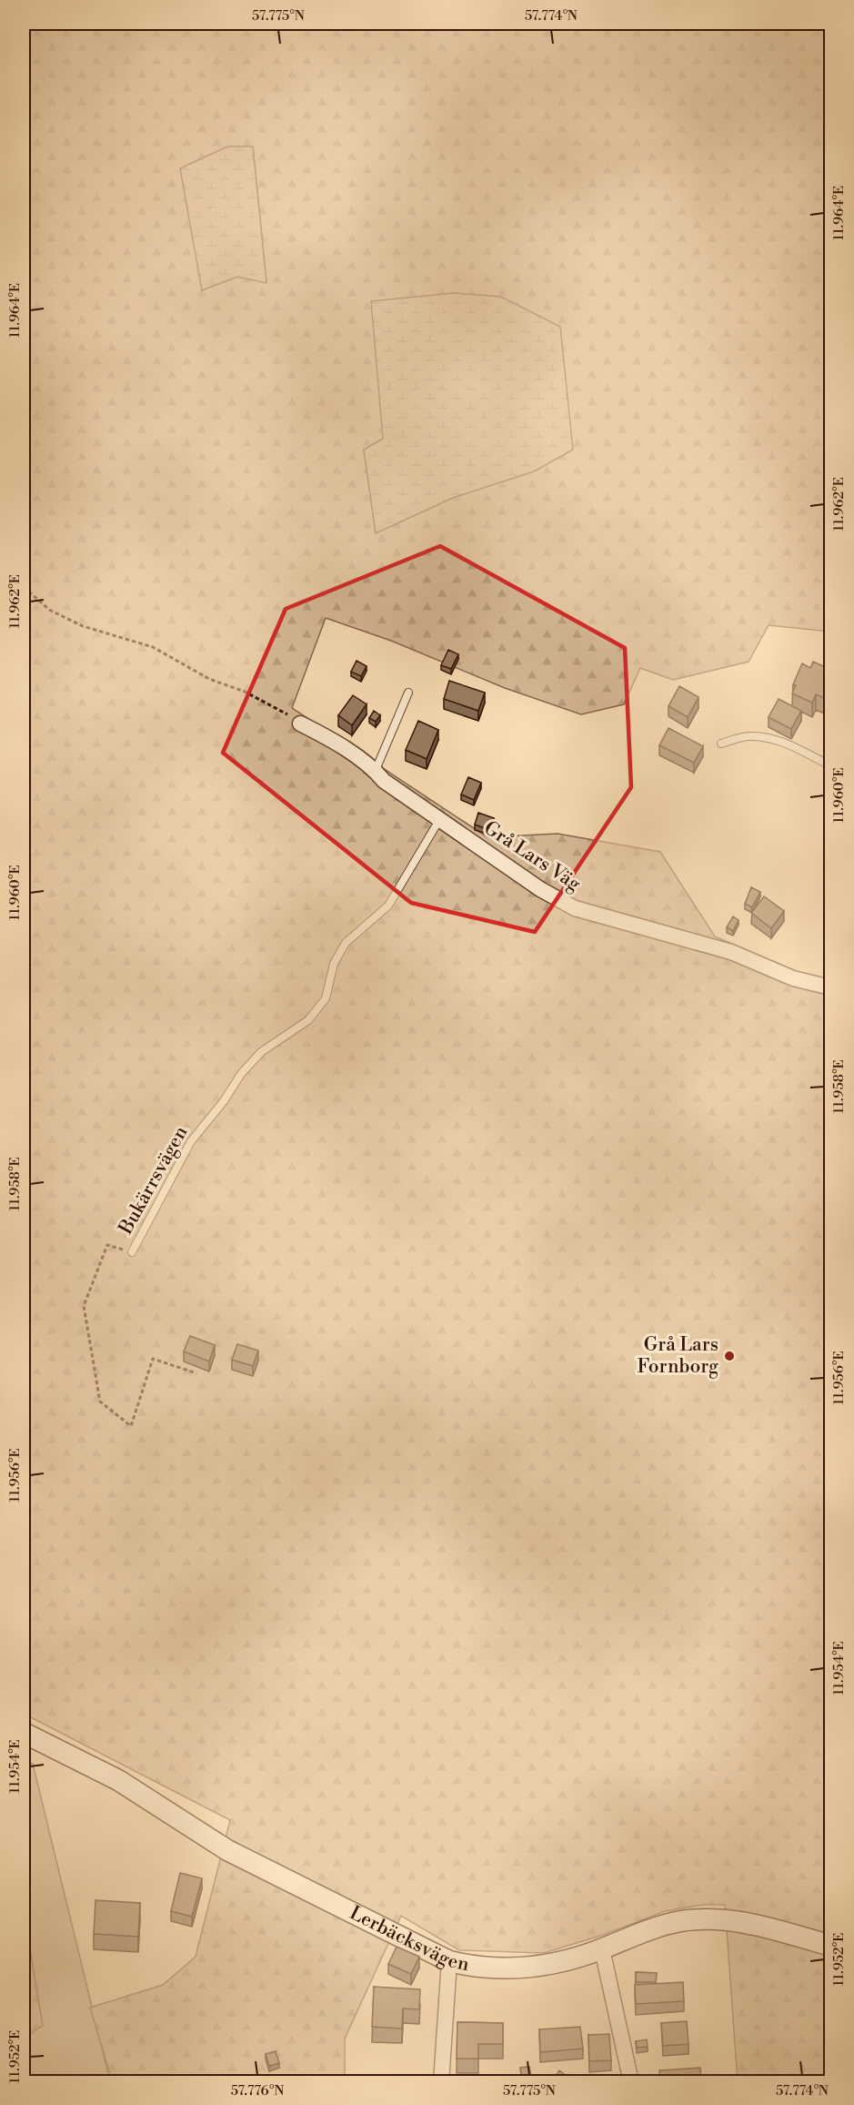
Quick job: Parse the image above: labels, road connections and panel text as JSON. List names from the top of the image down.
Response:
{
  "streets": {
    "street": ["Grå Lars Väg", "Lerbäcksvägen"],
    "lane": ["Bukärrsvägen"]
  },
  "crossings": [
    ["Grå Lars Väg", "Bukärrsvägen"]
  ],
  "places": ["Grå Lars Fornborg"],
  "coordinates": [
    "57.775°N",
    "57.774°N",
    "11.964°E",
    "11.962°E",
    "11.960°E",
    "11.958°E",
    "11.956°E",
    "11.954°E",
    "11.952°E",
    "57.776°N"
  ]
}
